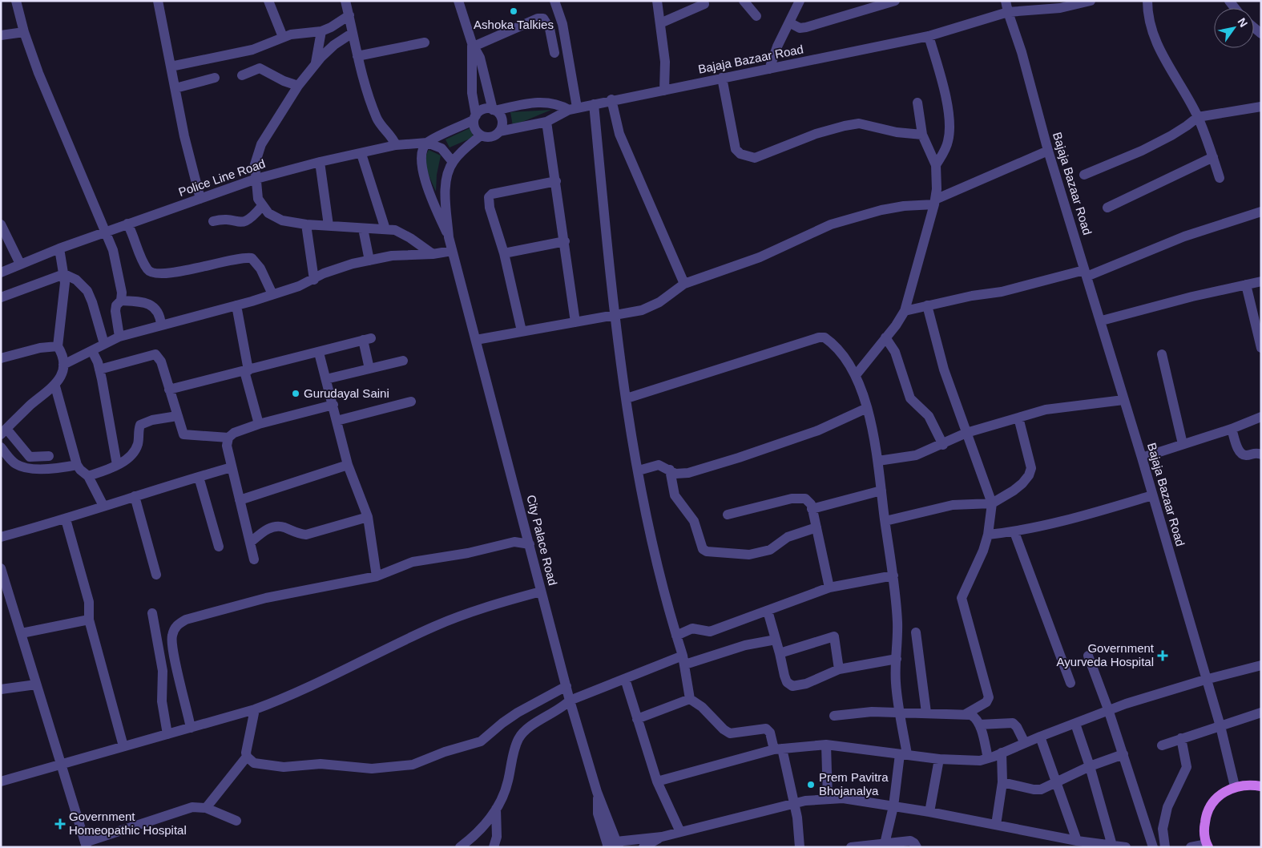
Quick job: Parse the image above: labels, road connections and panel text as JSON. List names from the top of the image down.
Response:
{
  "streets": {
    "street": ["Bajaja Bazaar Road", "Police Line Road", "City Palace Road"]
  },
  "crossings": [
    ["Police Line Road", "City Palace Road"]
  ],
  "places": {
    "other": ["Ashoka Talkies", "Gurudayal Saini", "Prem Pavitra Bhojanalya"],
    "health": ["Government Ayurveda Hospital", "Government Homeopathic Hospital"]
  },
  "north": "top right"
}
